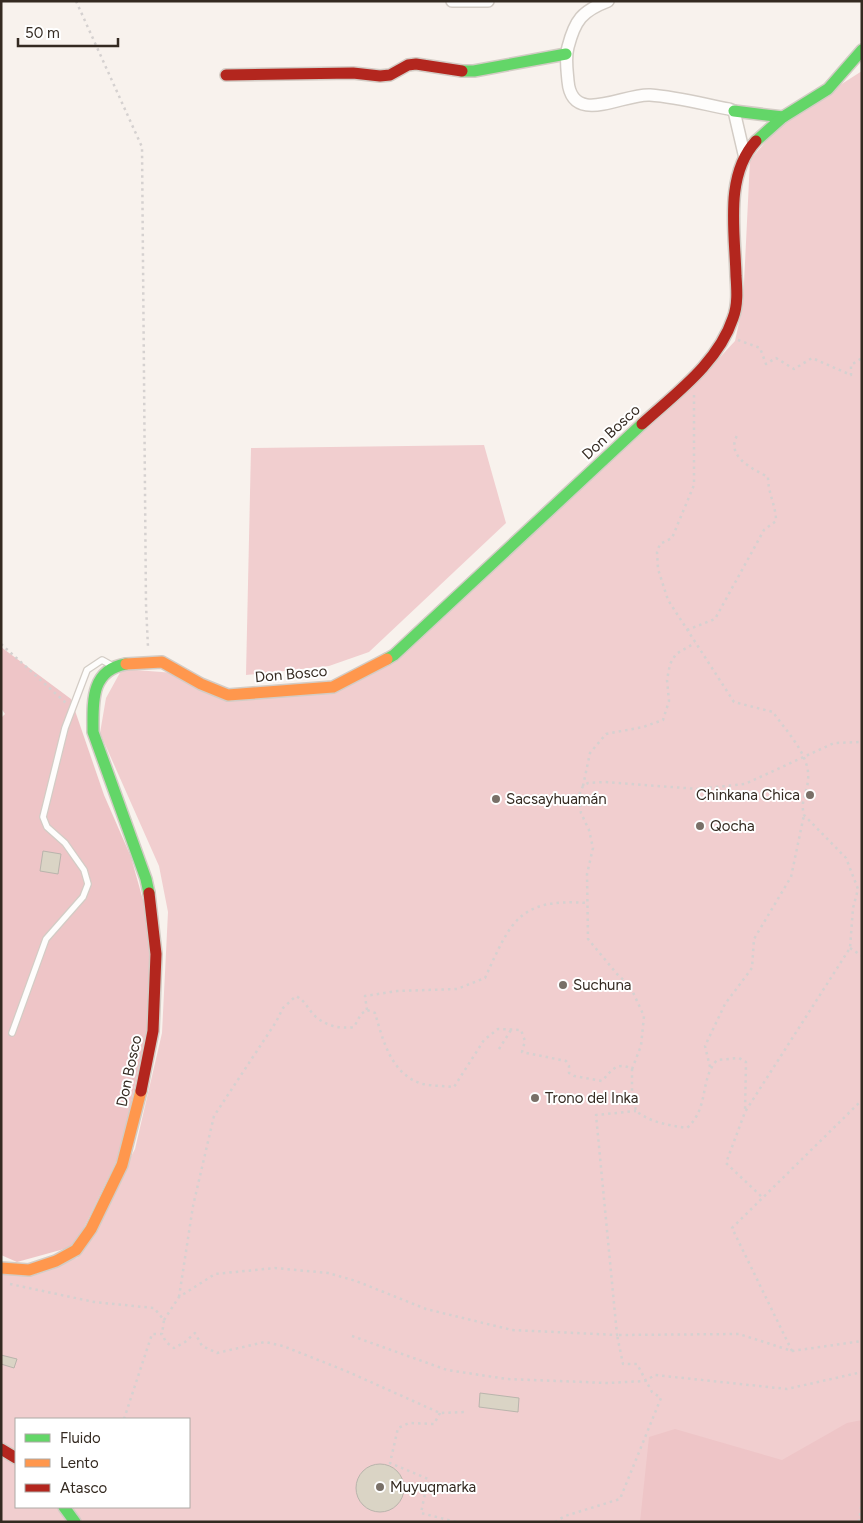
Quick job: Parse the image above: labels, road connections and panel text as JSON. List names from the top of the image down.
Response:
{
  "streets": {
    "street": ["Don Bosco"]
  },
  "places": [
    "Chinkana Chica",
    "Sacsayhuamán",
    "Qocha",
    "Suchuna",
    "Trono del Inka",
    "Muyuqmarka"
  ],
  "legend": ["Fluido", "Lento", "Atasco"],
  "scale_bar": "50 m"
}
